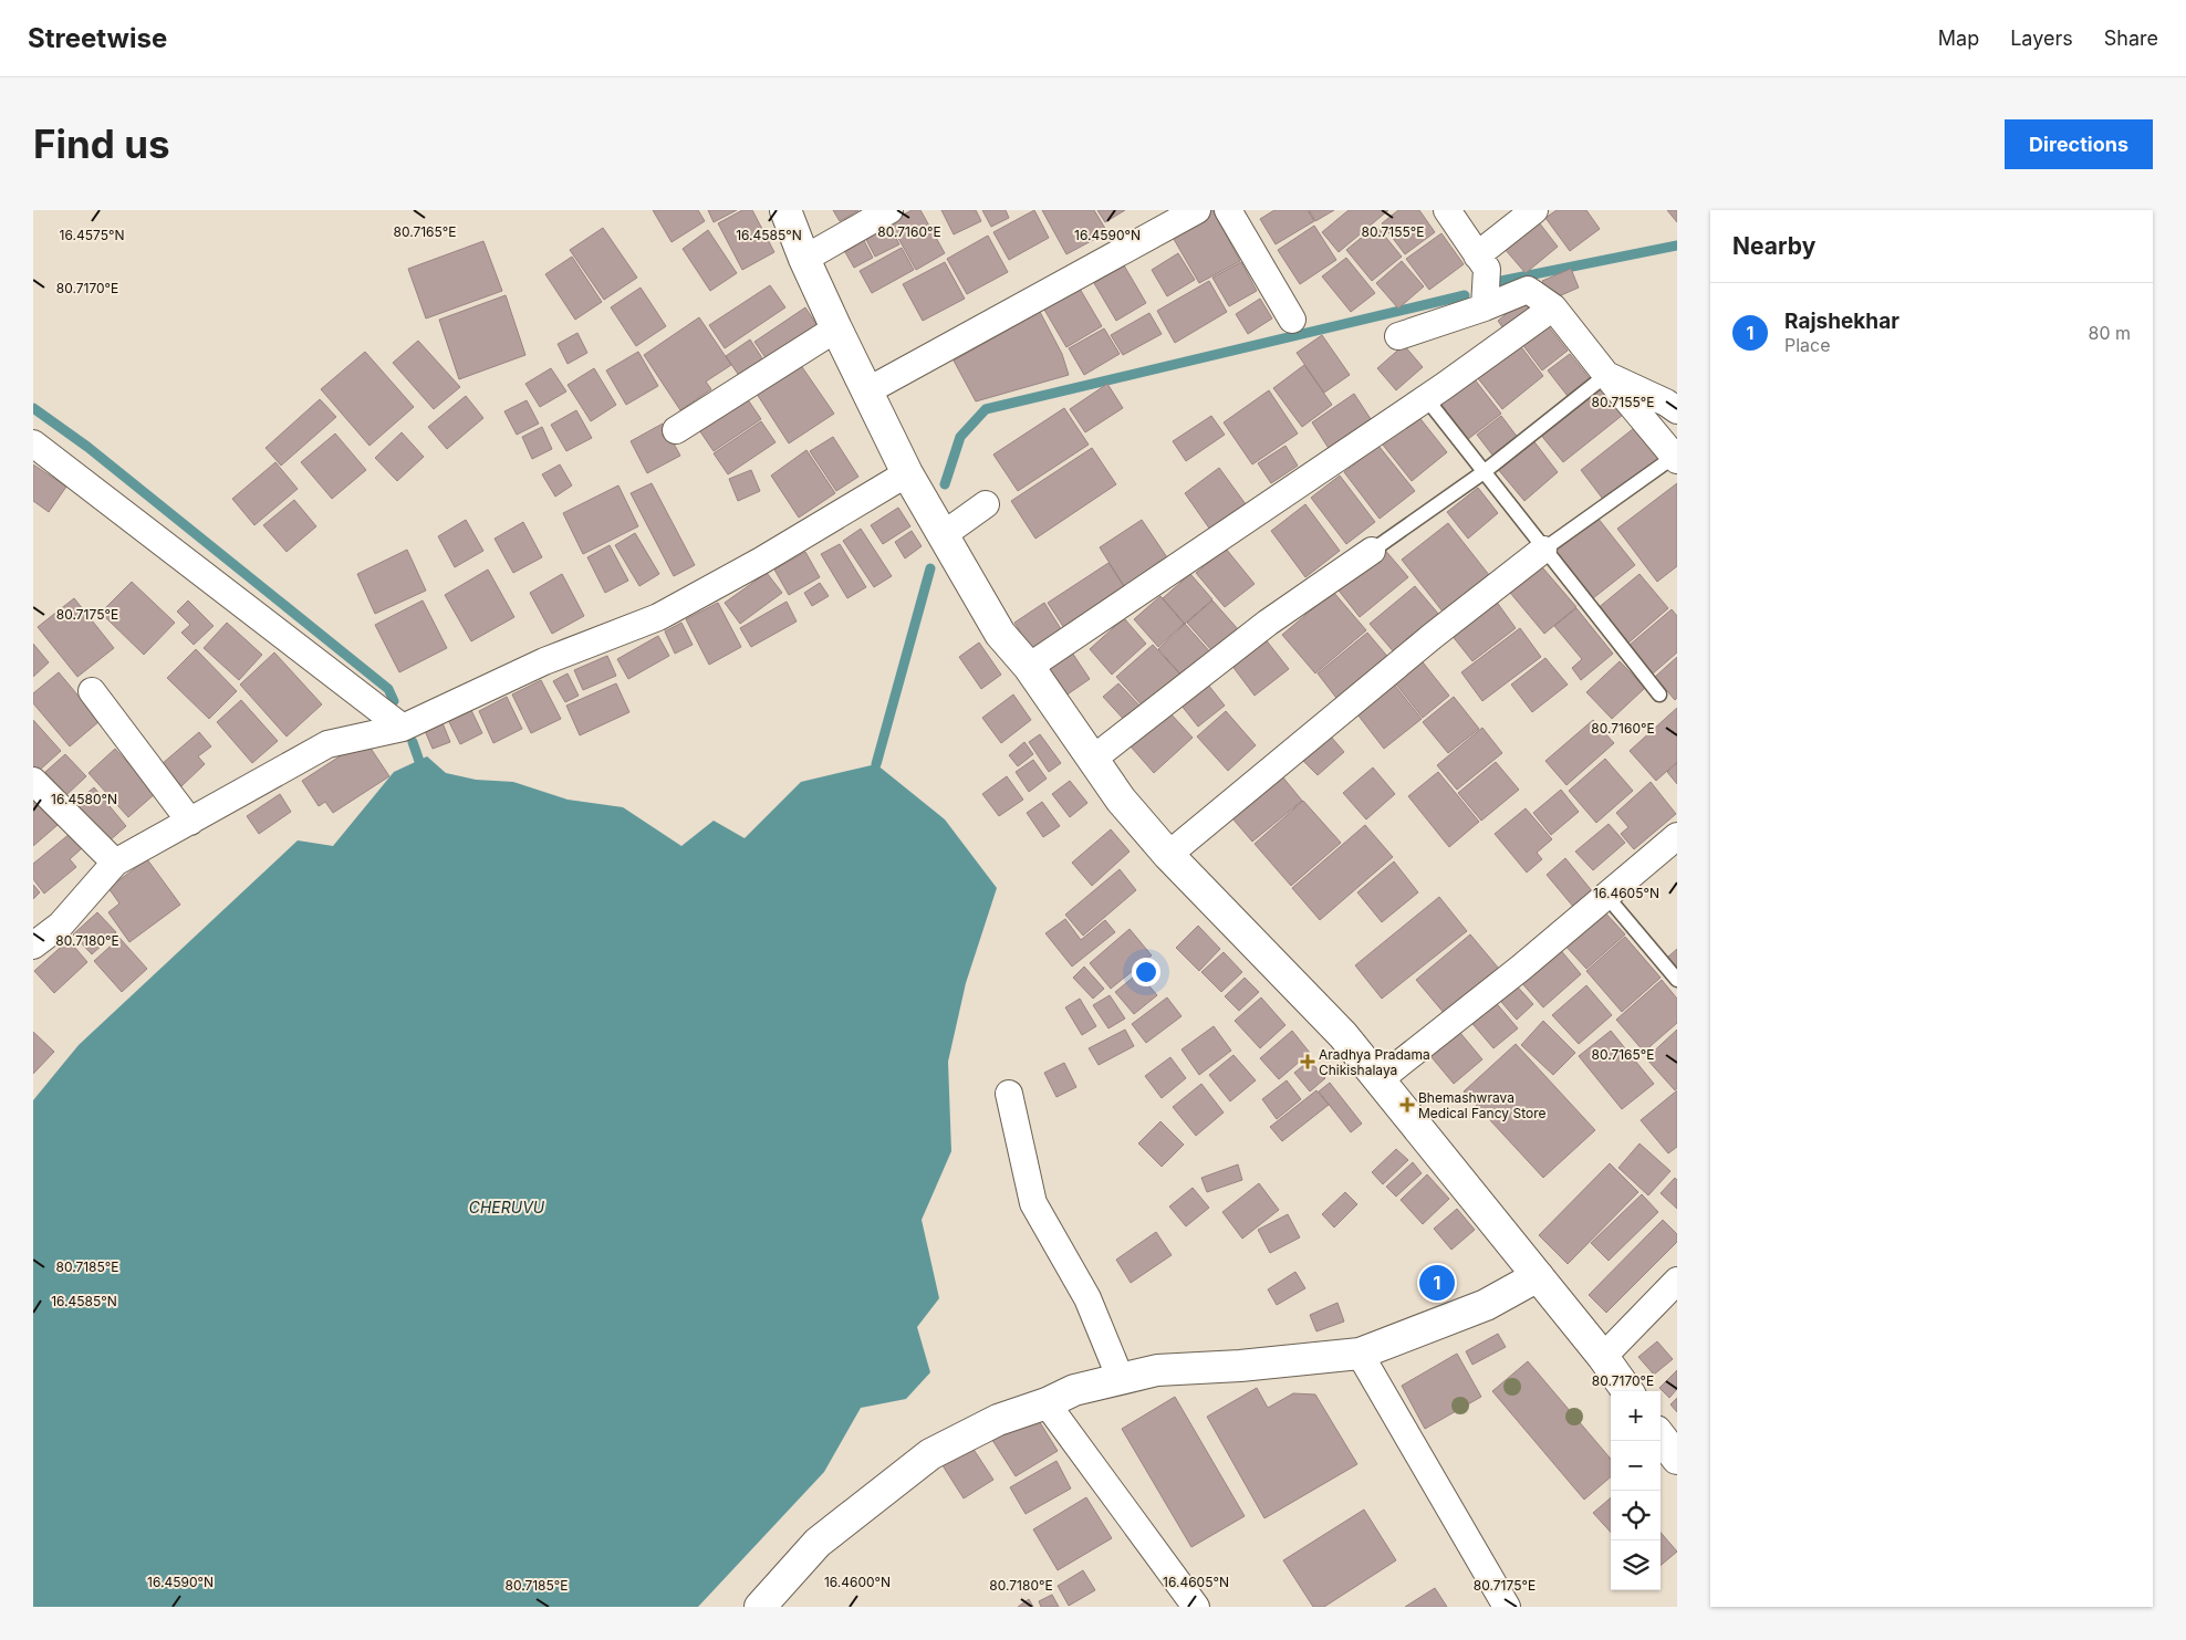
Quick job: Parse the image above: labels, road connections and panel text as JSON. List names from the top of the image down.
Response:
{
  "water": ["CHERUVU"],
  "places": {
    "health": ["Aradhya Pradama Chikishalaya", "Bhemashwrava Medical Fancy Store"]
  },
  "page": {
    "header": "Streetwise",
    "nav": ["Map", "Layers", "Share"],
    "buttons": "Directions",
    "title": "Find us",
    "heading": "Nearby",
    "list": [
      {
        "mark": "1",
        "name": "Rajshekhar",
        "note": "Place",
        "value": "80 m"
      }
    ],
    "pins": "1",
    "map_buttons": ["+", "−"]
  },
  "coordinates": [
    "80.7165°E",
    "80.7155°E",
    "80.7160°E",
    "16.4575°N",
    "16.4585°N",
    "16.4590°N",
    "80.7170°E",
    "80.7175°E",
    "16.4580°N",
    "16.4605°N",
    "80.7180°E",
    "80.7185°E",
    "16.4600°N"
  ]
}
